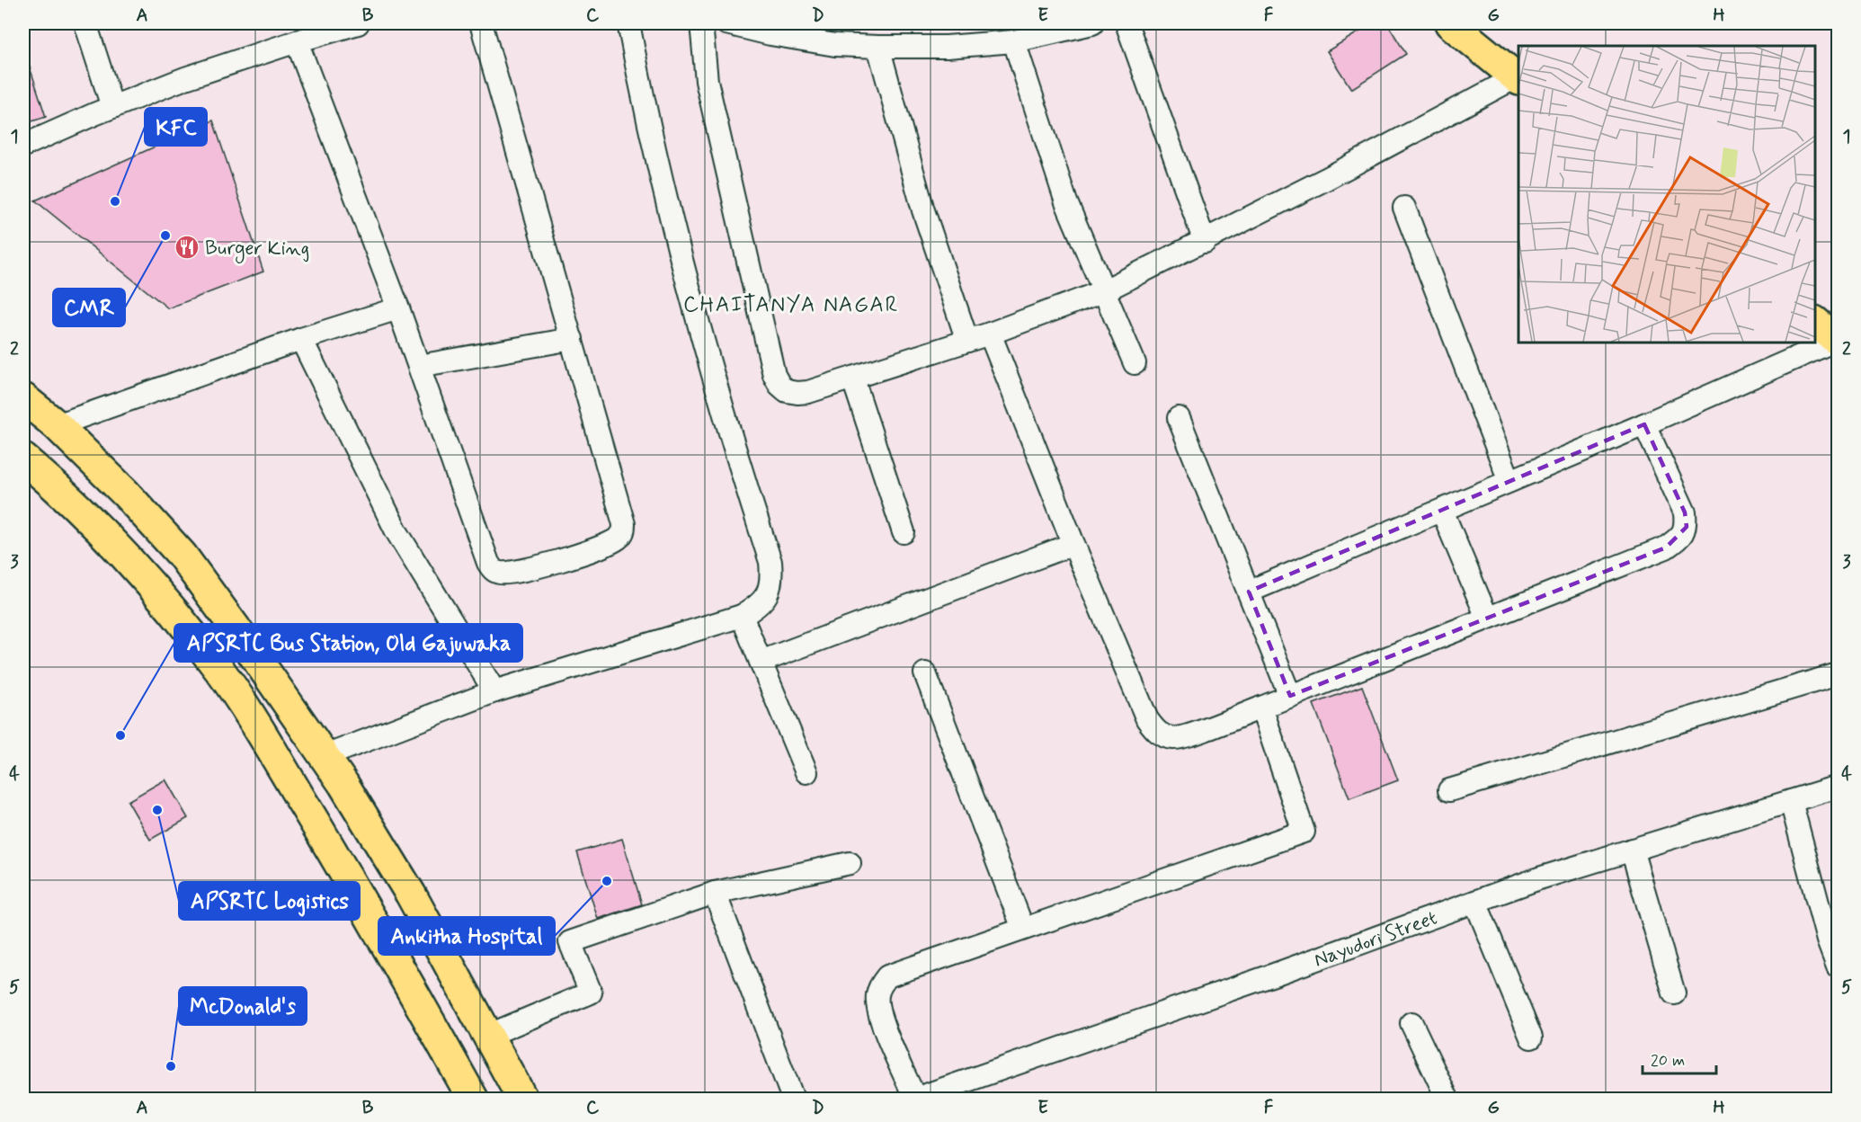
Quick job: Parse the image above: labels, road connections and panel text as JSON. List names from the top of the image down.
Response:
{
  "streets": {
    "street": ["Nayudori Street"]
  },
  "districts": ["CHAITANYA NAGAR"],
  "places": {
    "other": [
      "KFC",
      "CMR",
      "APSRTC Bus Station, Old Gajuwaka",
      "APSRTC Logistics",
      "Ankitha Hospital",
      "McDonald's"
    ],
    "restaurant": ["Burger King"]
  },
  "scale_bar": "20 m",
  "grid": {
    "columns": [
      "A",
      "B",
      "C",
      "D",
      "E",
      "F",
      "G",
      "H"
    ],
    "rows": [
      "1",
      "2",
      "3",
      "4",
      "5"
    ]
  }
}
